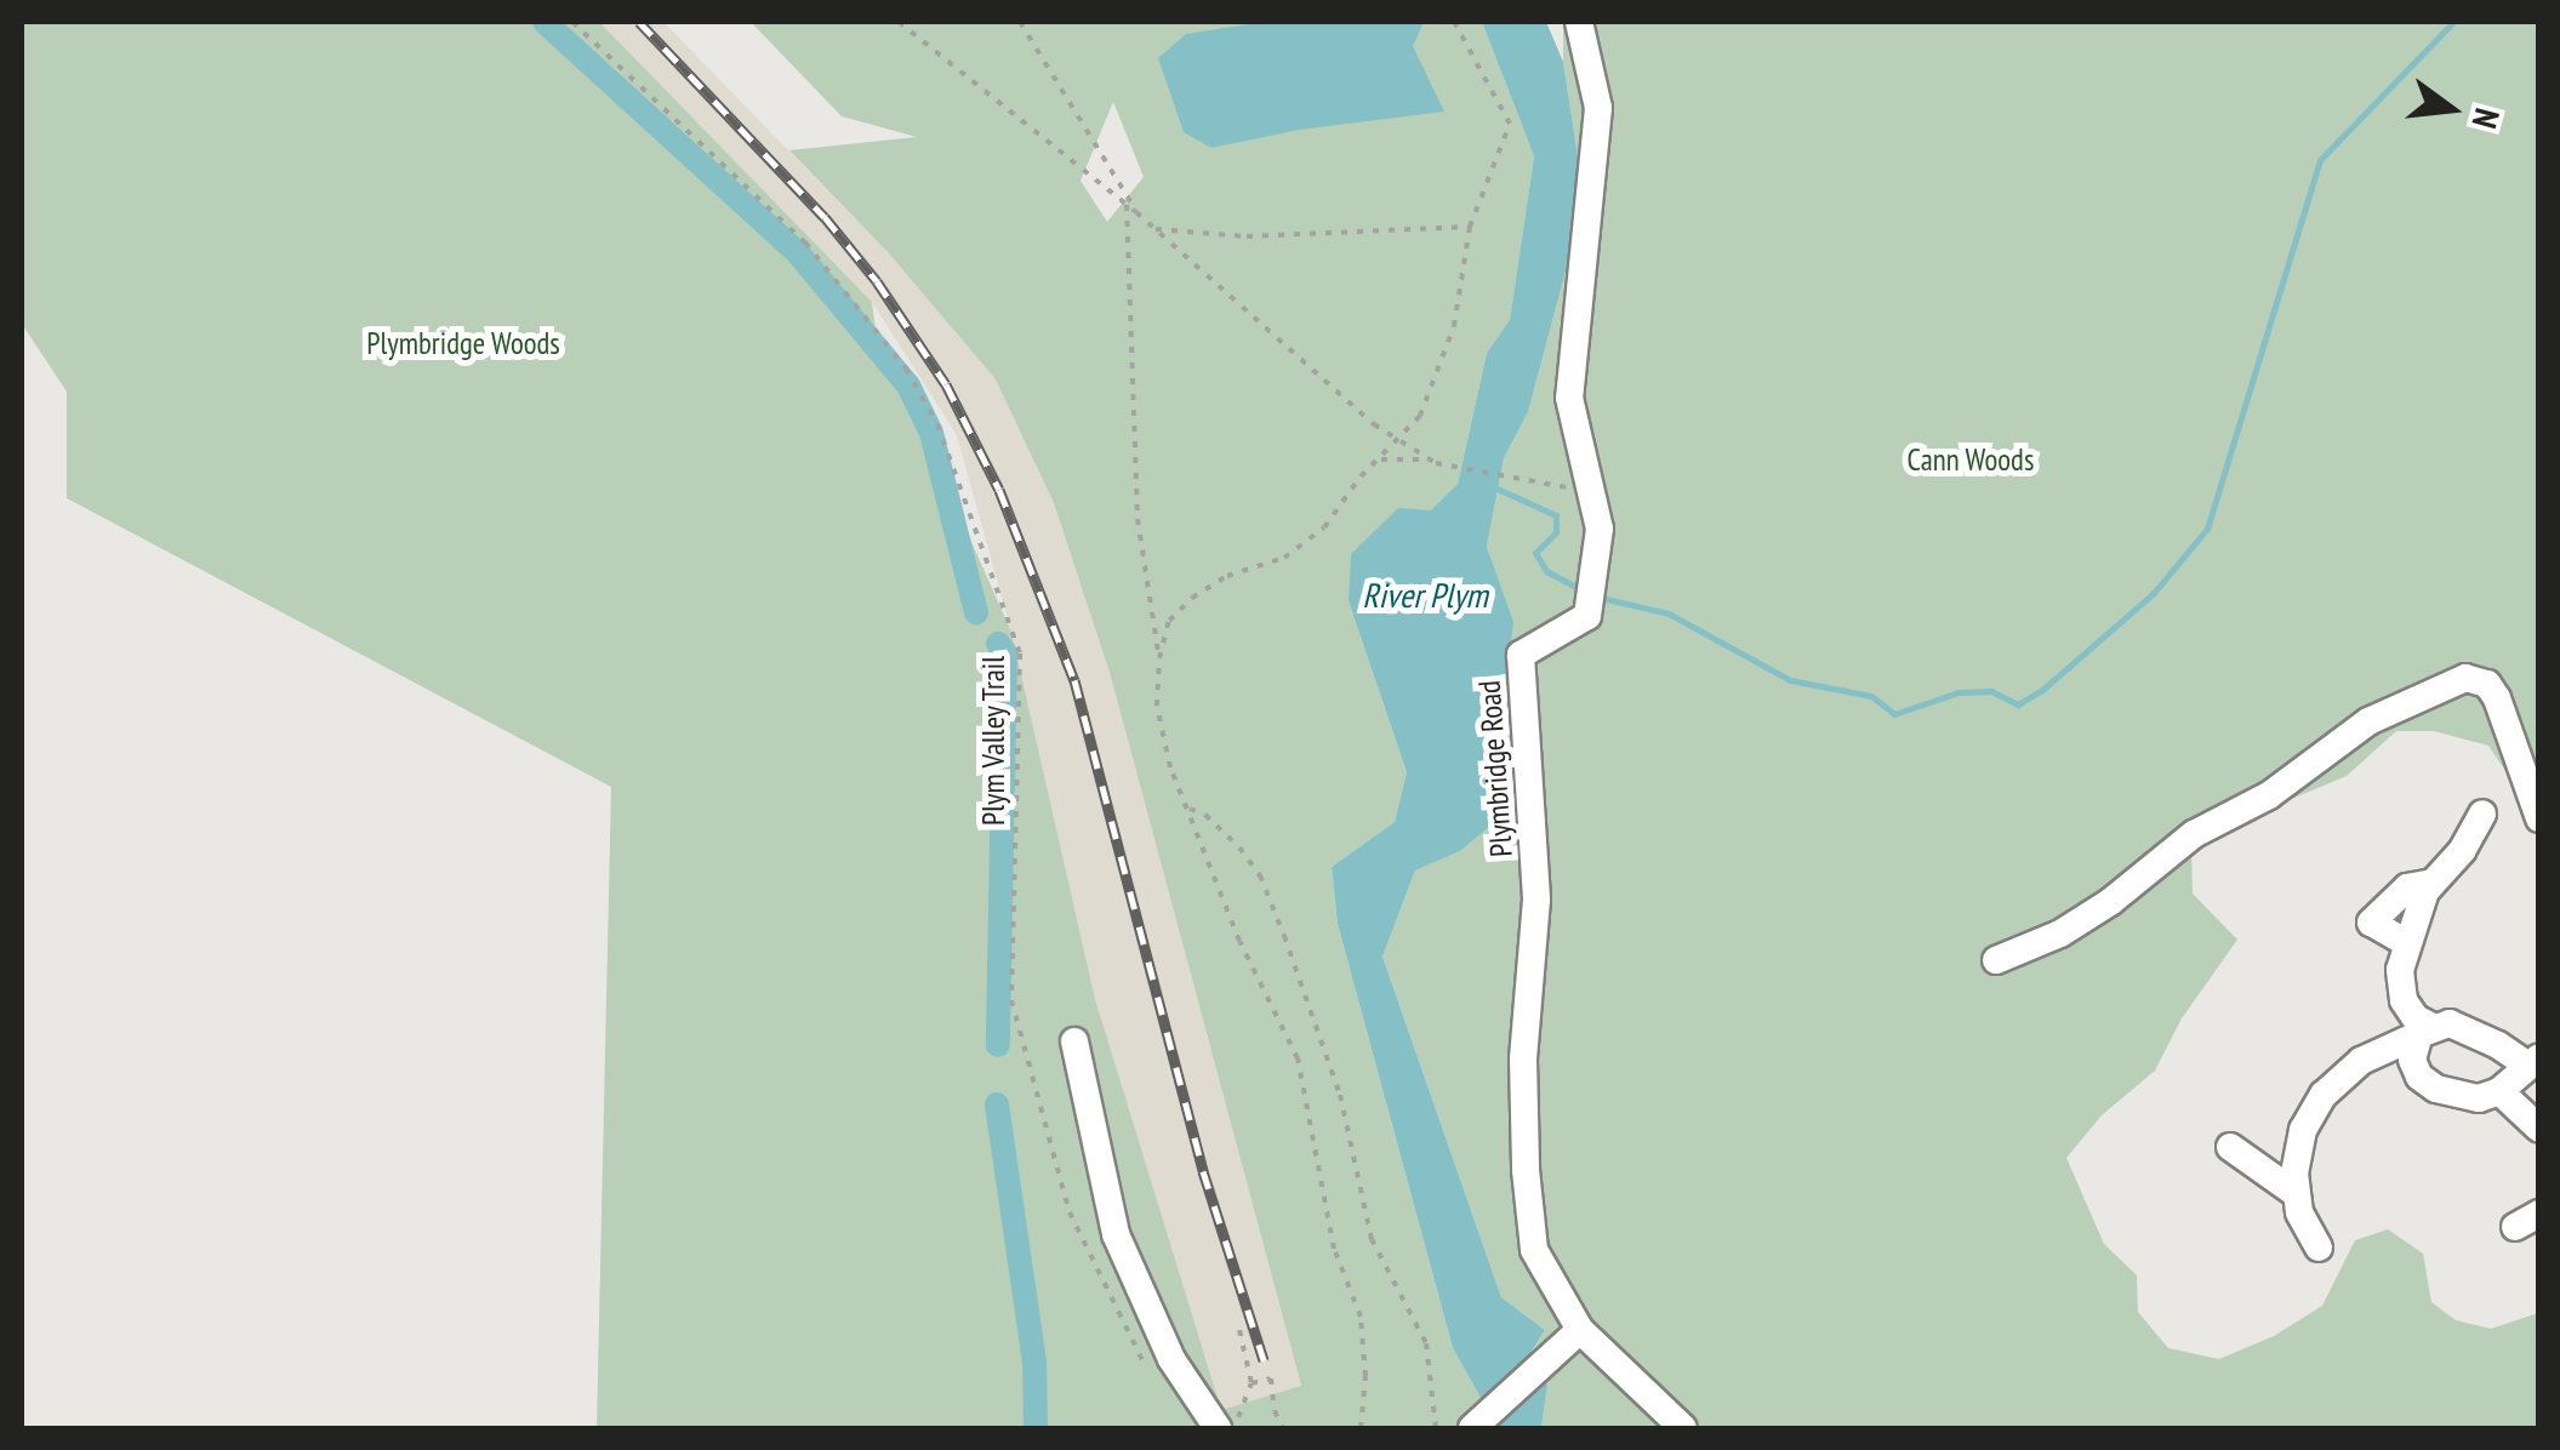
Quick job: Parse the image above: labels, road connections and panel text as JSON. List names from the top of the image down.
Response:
{
  "streets": {
    "street": ["Plymbridge Road"],
    "path": ["Plym Valley Trail"]
  },
  "water": ["River Plym"],
  "parks": ["Plymbridge Woods", "Cann Woods"],
  "north": "right"
}
